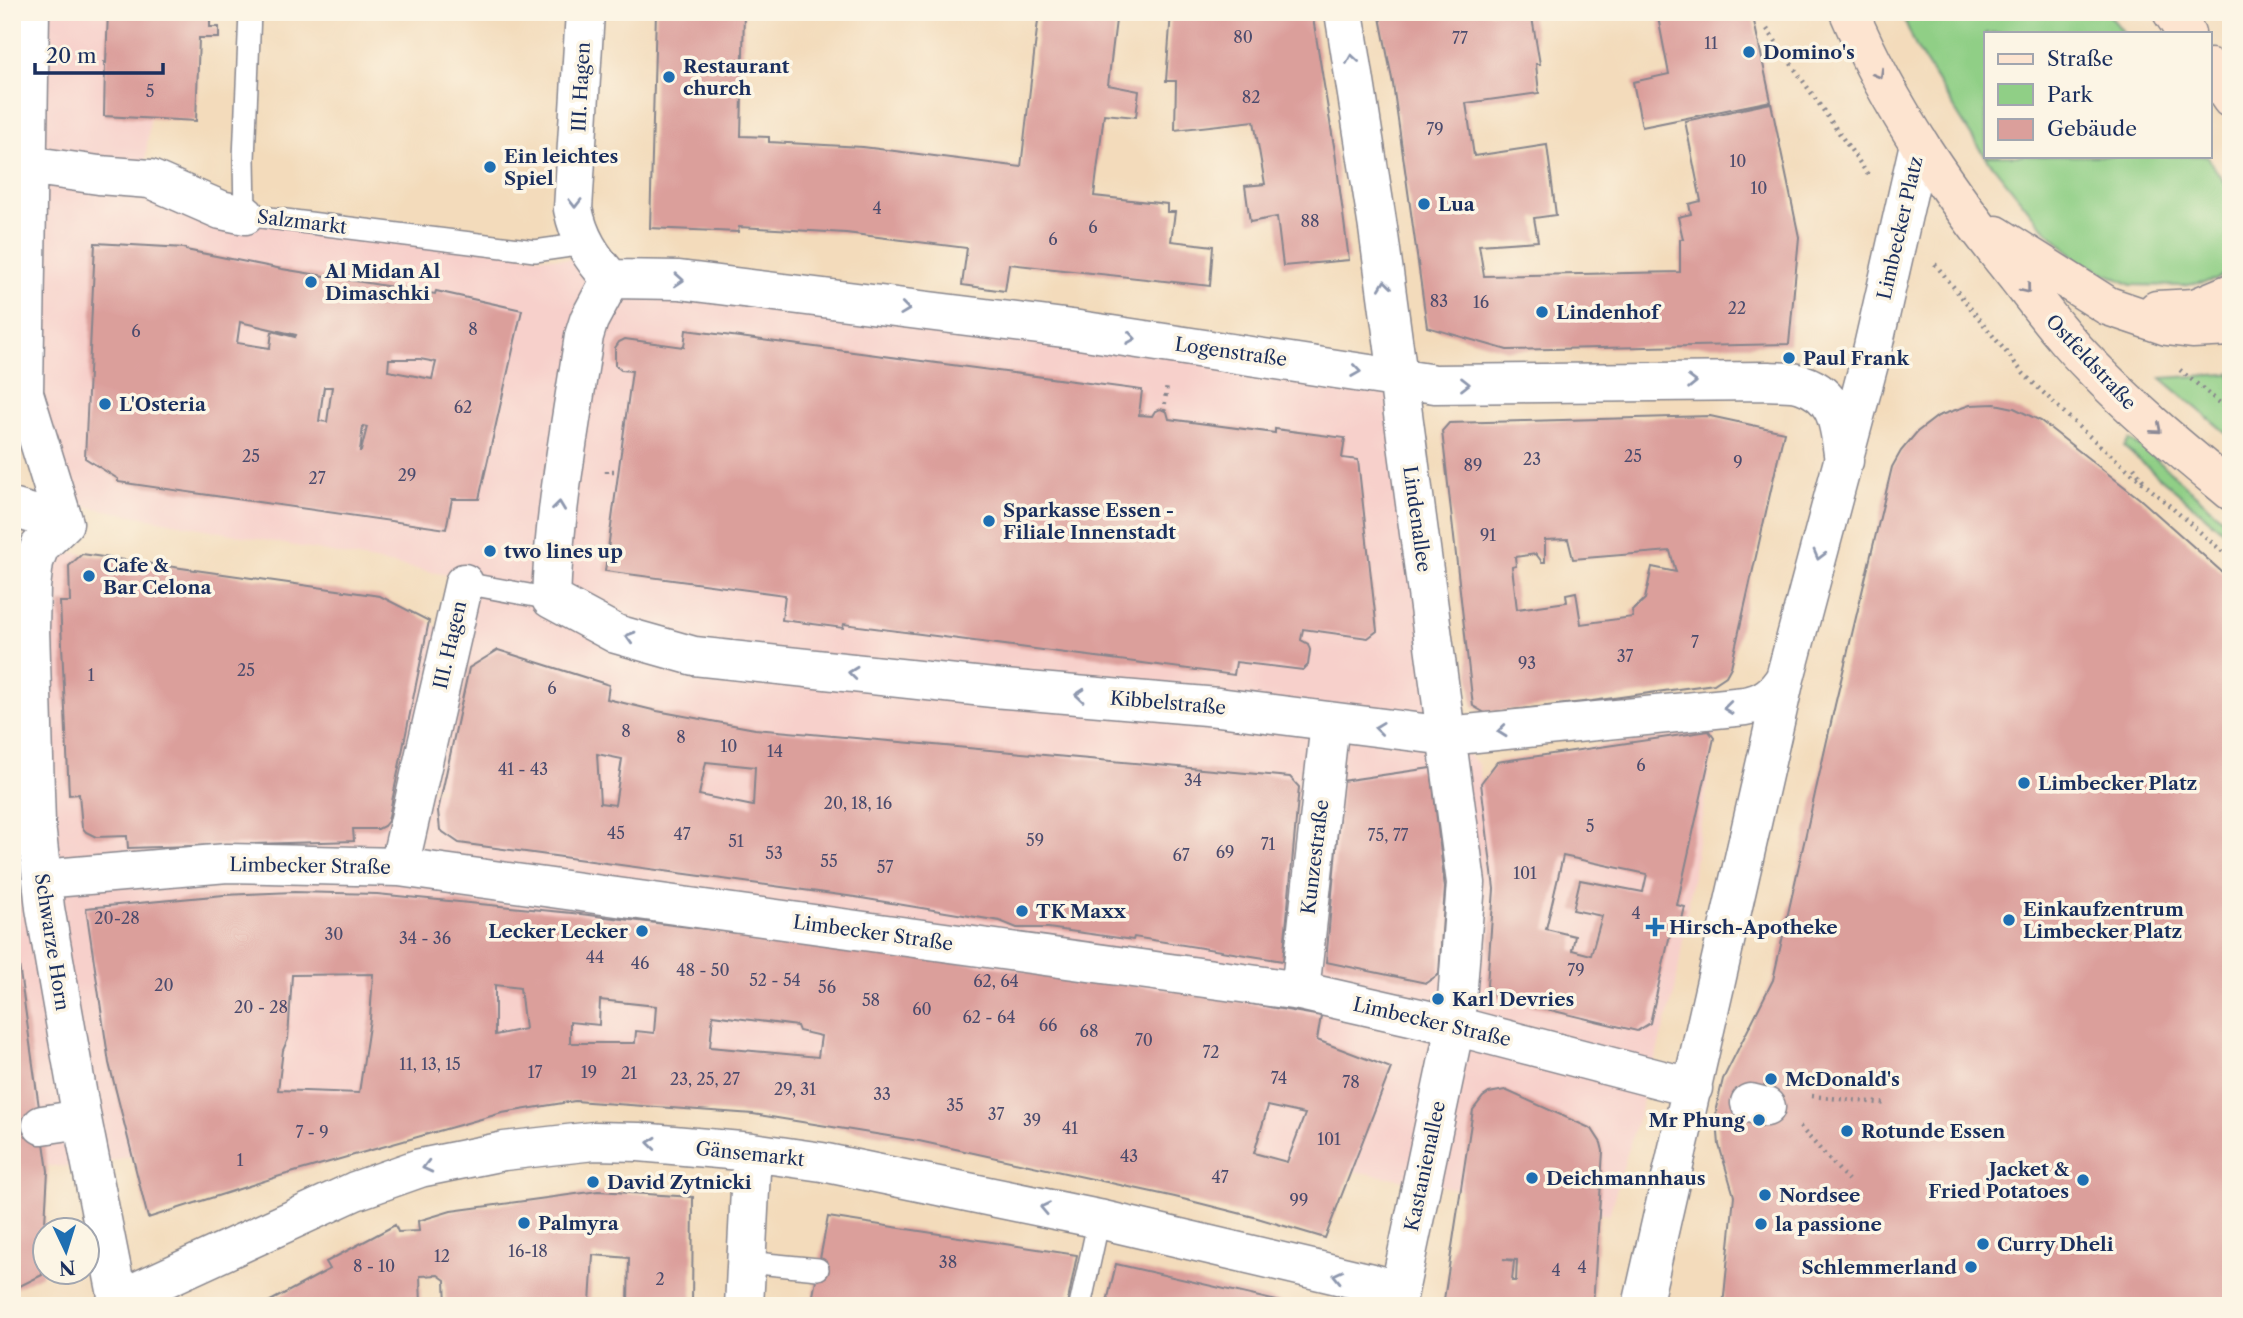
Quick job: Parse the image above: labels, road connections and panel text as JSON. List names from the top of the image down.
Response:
{
  "streets": {
    "main road": ["Limbecker Platz", "Ostfeldstraße"],
    "street": [
      "III. Hagen",
      "Salzmarkt",
      "Logenstraße",
      "Lindenallee",
      "Kibbelstraße",
      "Kunzestraße",
      "Limbecker Straße",
      "Schwarze Horn",
      "Gänsemarkt",
      "Kastanienallee"
    ]
  },
  "crossings": [
    ["III. Hagen", "Salzmarkt"],
    ["III. Hagen", "Kibbelstraße"],
    ["III. Hagen", "Limbecker Straße"],
    ["Limbecker Platz", "Logenstraße"],
    ["Limbecker Platz", "Ostfeldstraße"],
    ["Limbecker Platz", "Kibbelstraße"],
    ["Limbecker Platz", "Limbecker Straße"],
    ["Logenstraße", "Lindenallee"],
    ["Lindenallee", "Kibbelstraße"],
    ["Lindenallee", "Limbecker Straße"],
    ["Lindenallee", "Kastanienallee"],
    ["Kibbelstraße", "Kunzestraße"],
    ["Kunzestraße", "Limbecker Straße"],
    ["Limbecker Straße", "Schwarze Horn"],
    ["Limbecker Straße", "Kastanienallee"],
    ["Schwarze Horn", "Gänsemarkt"],
    ["Gänsemarkt", "Kastanienallee"]
  ],
  "one_way": [
    "III. Hagen",
    "Logenstraße",
    "Lindenallee",
    "Kibbelstraße",
    "Gänsemarkt"
  ],
  "places": {
    "other": [
      "Domino's",
      "Restaurant church",
      "Ein leichtes Spiel",
      "Lua",
      "Al Midan Al Dimaschki",
      "Lindenhof",
      "Paul Frank",
      "L'Osteria",
      "Sparkasse Essen - Filiale Innenstadt",
      "two lines up",
      "Cafe & Bar Celona",
      "Limbecker Platz",
      "TK Maxx",
      "Einkaufzentrum Limbecker Platz",
      "Lecker Lecker",
      "Karl Devries",
      "McDonald's",
      "Mr Phung",
      "Rotunde Essen",
      "Deichmannhaus",
      "Jacket & Fried Potatoes",
      "David Zytnicki",
      "Nordsee",
      "Palmyra",
      "la passione",
      "Curry Dheli",
      "Schlemmerland"
    ],
    "health": ["Hirsch-Apotheke"]
  },
  "house_numbers": [
    "80",
    "77",
    "11",
    "5",
    "82",
    "79",
    "10",
    "10",
    "4",
    "88",
    "6",
    "6",
    "83",
    "16",
    "22",
    "8",
    "6",
    "62",
    "25",
    "25",
    "23",
    "9",
    "89",
    "29",
    "27",
    "91",
    "7",
    "37",
    "93",
    "25",
    "1",
    "6",
    "8",
    "8",
    "10",
    "14",
    "6",
    "41 - 43",
    "34",
    "20, 18, 16",
    "5",
    "45",
    "47",
    "75, 77",
    "59",
    "51",
    "71",
    "69",
    "53",
    "67",
    "55",
    "57",
    "101",
    "4",
    "20-28",
    "30",
    "34 - 36",
    "44",
    "46",
    "48 - 50",
    "79",
    "52 - 54",
    "62, 64",
    "20",
    "56",
    "58",
    "20 - 28",
    "60",
    "62 - 64",
    "66",
    "68",
    "70",
    "72",
    "11, 13, 15",
    "17",
    "19",
    "21",
    "74",
    "23, 25, 27",
    "78",
    "29, 31",
    "33",
    "35",
    "37",
    "39",
    "41",
    "7 - 9",
    "101",
    "43",
    "1",
    "47",
    "99",
    "16-18",
    "12",
    "38",
    "8 - 10",
    "4",
    "4",
    "2"
  ],
  "legend": ["Straße", "Park", "Gebäude"],
  "scale_bar": "20 m",
  "north": "bottom"
}
